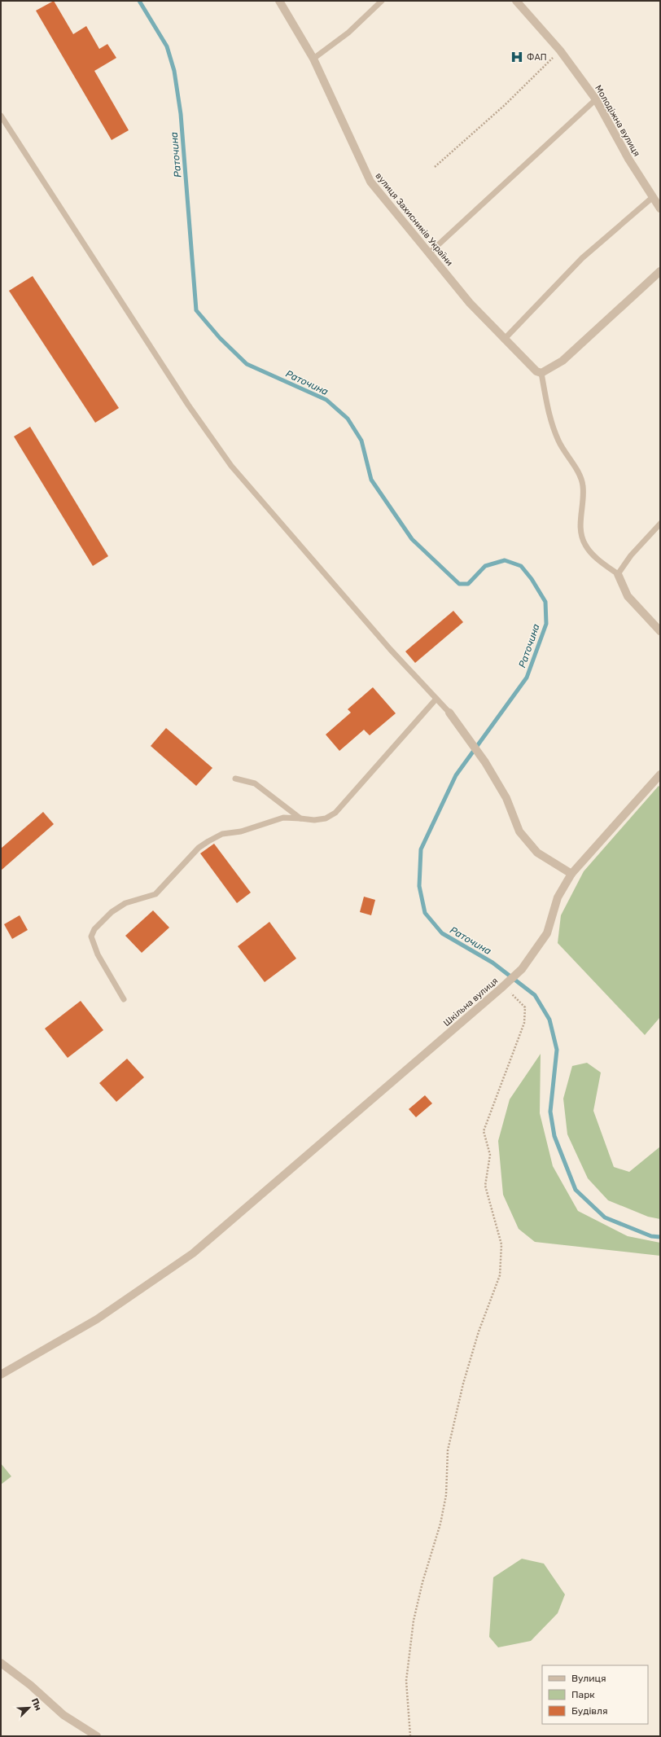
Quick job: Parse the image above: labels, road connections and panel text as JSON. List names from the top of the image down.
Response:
{
  "streets": {
    "street": ["Молодіжна вулиця", "вулиця Захисників України", "Шкільна вулиця"]
  },
  "water": ["Раточина"],
  "places": {
    "hospital": ["ФАП"]
  },
  "legend": ["Вулиця", "Парк", "Будівля"],
  "north": "top right"
}
